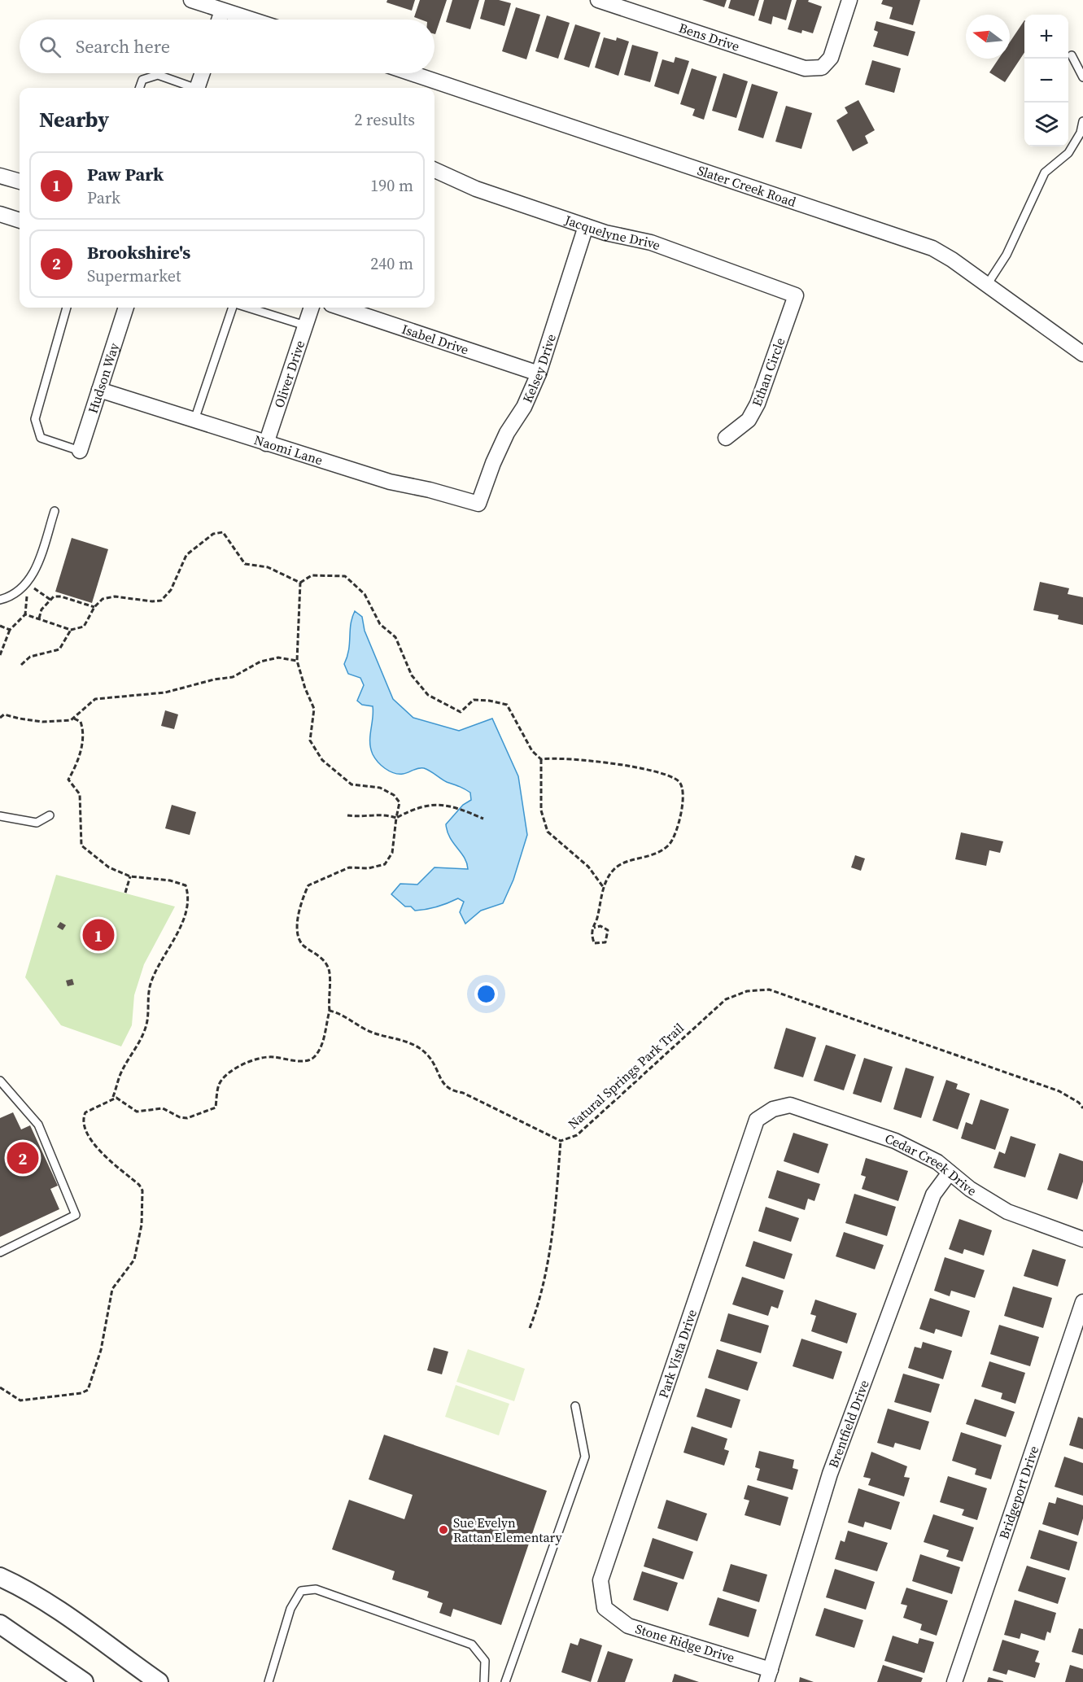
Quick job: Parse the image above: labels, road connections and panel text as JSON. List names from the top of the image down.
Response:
{
  "streets": {
    "street": [
      "Bens Drive",
      "Slater Creek Road",
      "Jacquelyne Drive",
      "Isabel Drive",
      "Kelsey Drive",
      "Ethan Circle",
      "Oliver Drive",
      "Hudson Way",
      "Naomi Lane",
      "Cedar Creek Drive",
      "Park Vista Drive",
      "Brentfield Drive",
      "Bridgeport Drive",
      "Stone Ridge Drive"
    ],
    "path": ["Natural Springs Park Trail"]
  },
  "crossings": [
    ["Jacquelyne Drive", "Kelsey Drive"],
    ["Jacquelyne Drive", "Ethan Circle"],
    ["Isabel Drive", "Kelsey Drive"],
    ["Kelsey Drive", "Naomi Lane"],
    ["Oliver Drive", "Naomi Lane"],
    ["Hudson Way", "Naomi Lane"],
    ["Cedar Creek Drive", "Park Vista Drive"],
    ["Cedar Creek Drive", "Brentfield Drive"],
    ["Park Vista Drive", "Stone Ridge Drive"],
    ["Brentfield Drive", "Stone Ridge Drive"]
  ],
  "places": ["Sue Evelyn Rattan Elementary"],
  "north": "left",
  "page": {
    "map_buttons": ["+", "−"],
    "search": "Search here",
    "heading": ["Nearby", "2 results"],
    "list": [
      {
        "mark": "1",
        "name": "Paw Park",
        "note": "Park",
        "value": "190 m"
      },
      {
        "mark": "2",
        "name": "Brookshire's",
        "note": "Supermarket",
        "value": "240 m"
      }
    ],
    "pins": ["1", "2"]
  }
}
